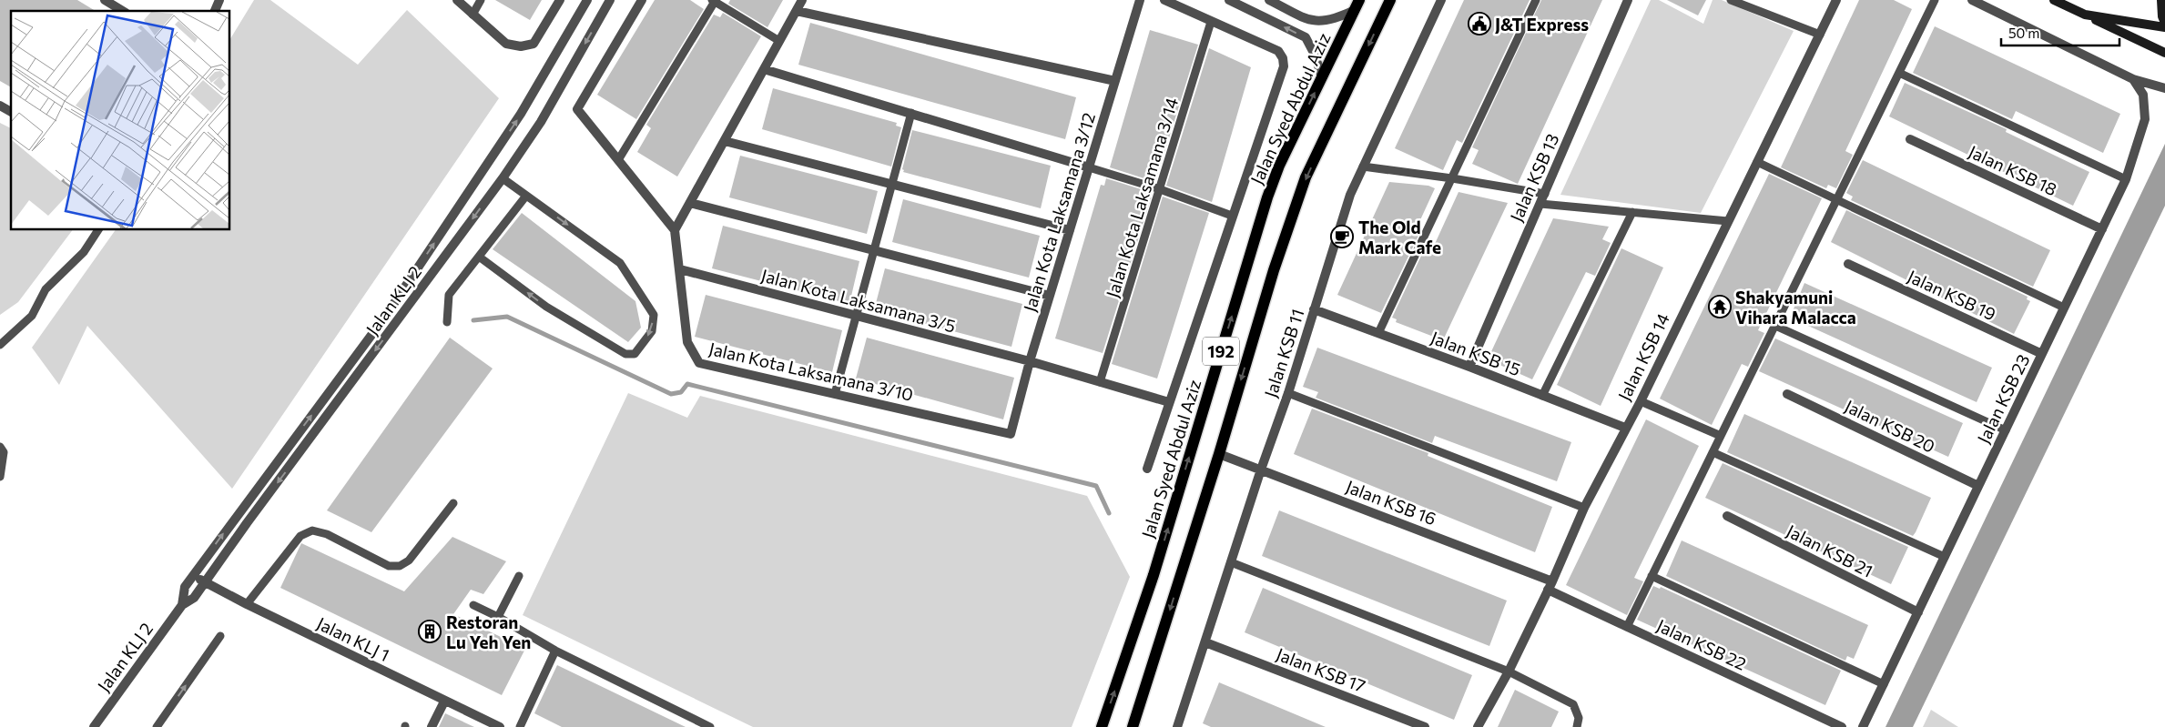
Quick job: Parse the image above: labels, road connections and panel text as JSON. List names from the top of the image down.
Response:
{
  "streets": {
    "main road": ["Jalan Syed Abdul Aziz", "192"],
    "street": [
      "Jalan KSB 18",
      "Jalan KSB 13",
      "Jalan Kota Laksamana 3/12",
      "Jalan KSB 19",
      "Jalan KLJ 2",
      "Jalan Kota Laksamana 3/5",
      "Jalan KSB 11",
      "Jalan KSB 15",
      "Jalan KSB 14",
      "Jalan Kota Laksamana 3/10",
      "Jalan KSB 23",
      "Jalan KSB 20",
      "Jalan KSB 16",
      "Jalan KSB 21",
      "Jalan KLJ 1",
      "Jalan KSB 22",
      "Jalan KSB 17"
    ],
    "lane": ["Jalan Kota Laksamana 3/14"]
  },
  "crossings": [
    ["Jalan KSB 18", "Jalan KSB 23"],
    ["Jalan KSB 13", "Jalan KSB 15"],
    ["Jalan Kota Laksamana 3/14", "Jalan Kota Laksamana 3/5"],
    ["Jalan Kota Laksamana 3/12", "Jalan Kota Laksamana 3/5"],
    ["Jalan Kota Laksamana 3/12", "Jalan Kota Laksamana 3/10"],
    ["Jalan KSB 19", "Jalan KSB 23"],
    ["Jalan KLJ 2", "Jalan KLJ 1"],
    ["Jalan Kota Laksamana 3/5", "Jalan Kota Laksamana 3/10"],
    ["192", "Jalan KSB 16"],
    ["Jalan KSB 11", "Jalan KSB 15"],
    ["Jalan KSB 11", "Jalan KSB 16"],
    ["Jalan KSB 11", "Jalan KSB 17"],
    ["Jalan KSB 15", "Jalan KSB 14"],
    ["Jalan KSB 14", "Jalan KSB 16"],
    ["Jalan KSB 14", "Jalan KSB 22"],
    ["Jalan KSB 23", "Jalan KSB 20"],
    ["Jalan KSB 23", "Jalan KSB 21"],
    ["Jalan KSB 16", "Jalan KSB 22"]
  ],
  "places": {
    "public building": ["J&T Express"],
    "cafe": ["The Old Mark Cafe"],
    "temple": ["Shakyamuni Vihara Malacca"],
    "building": ["Restoran Lu Yeh Yen"]
  },
  "scale_bar": "50 m"
}
